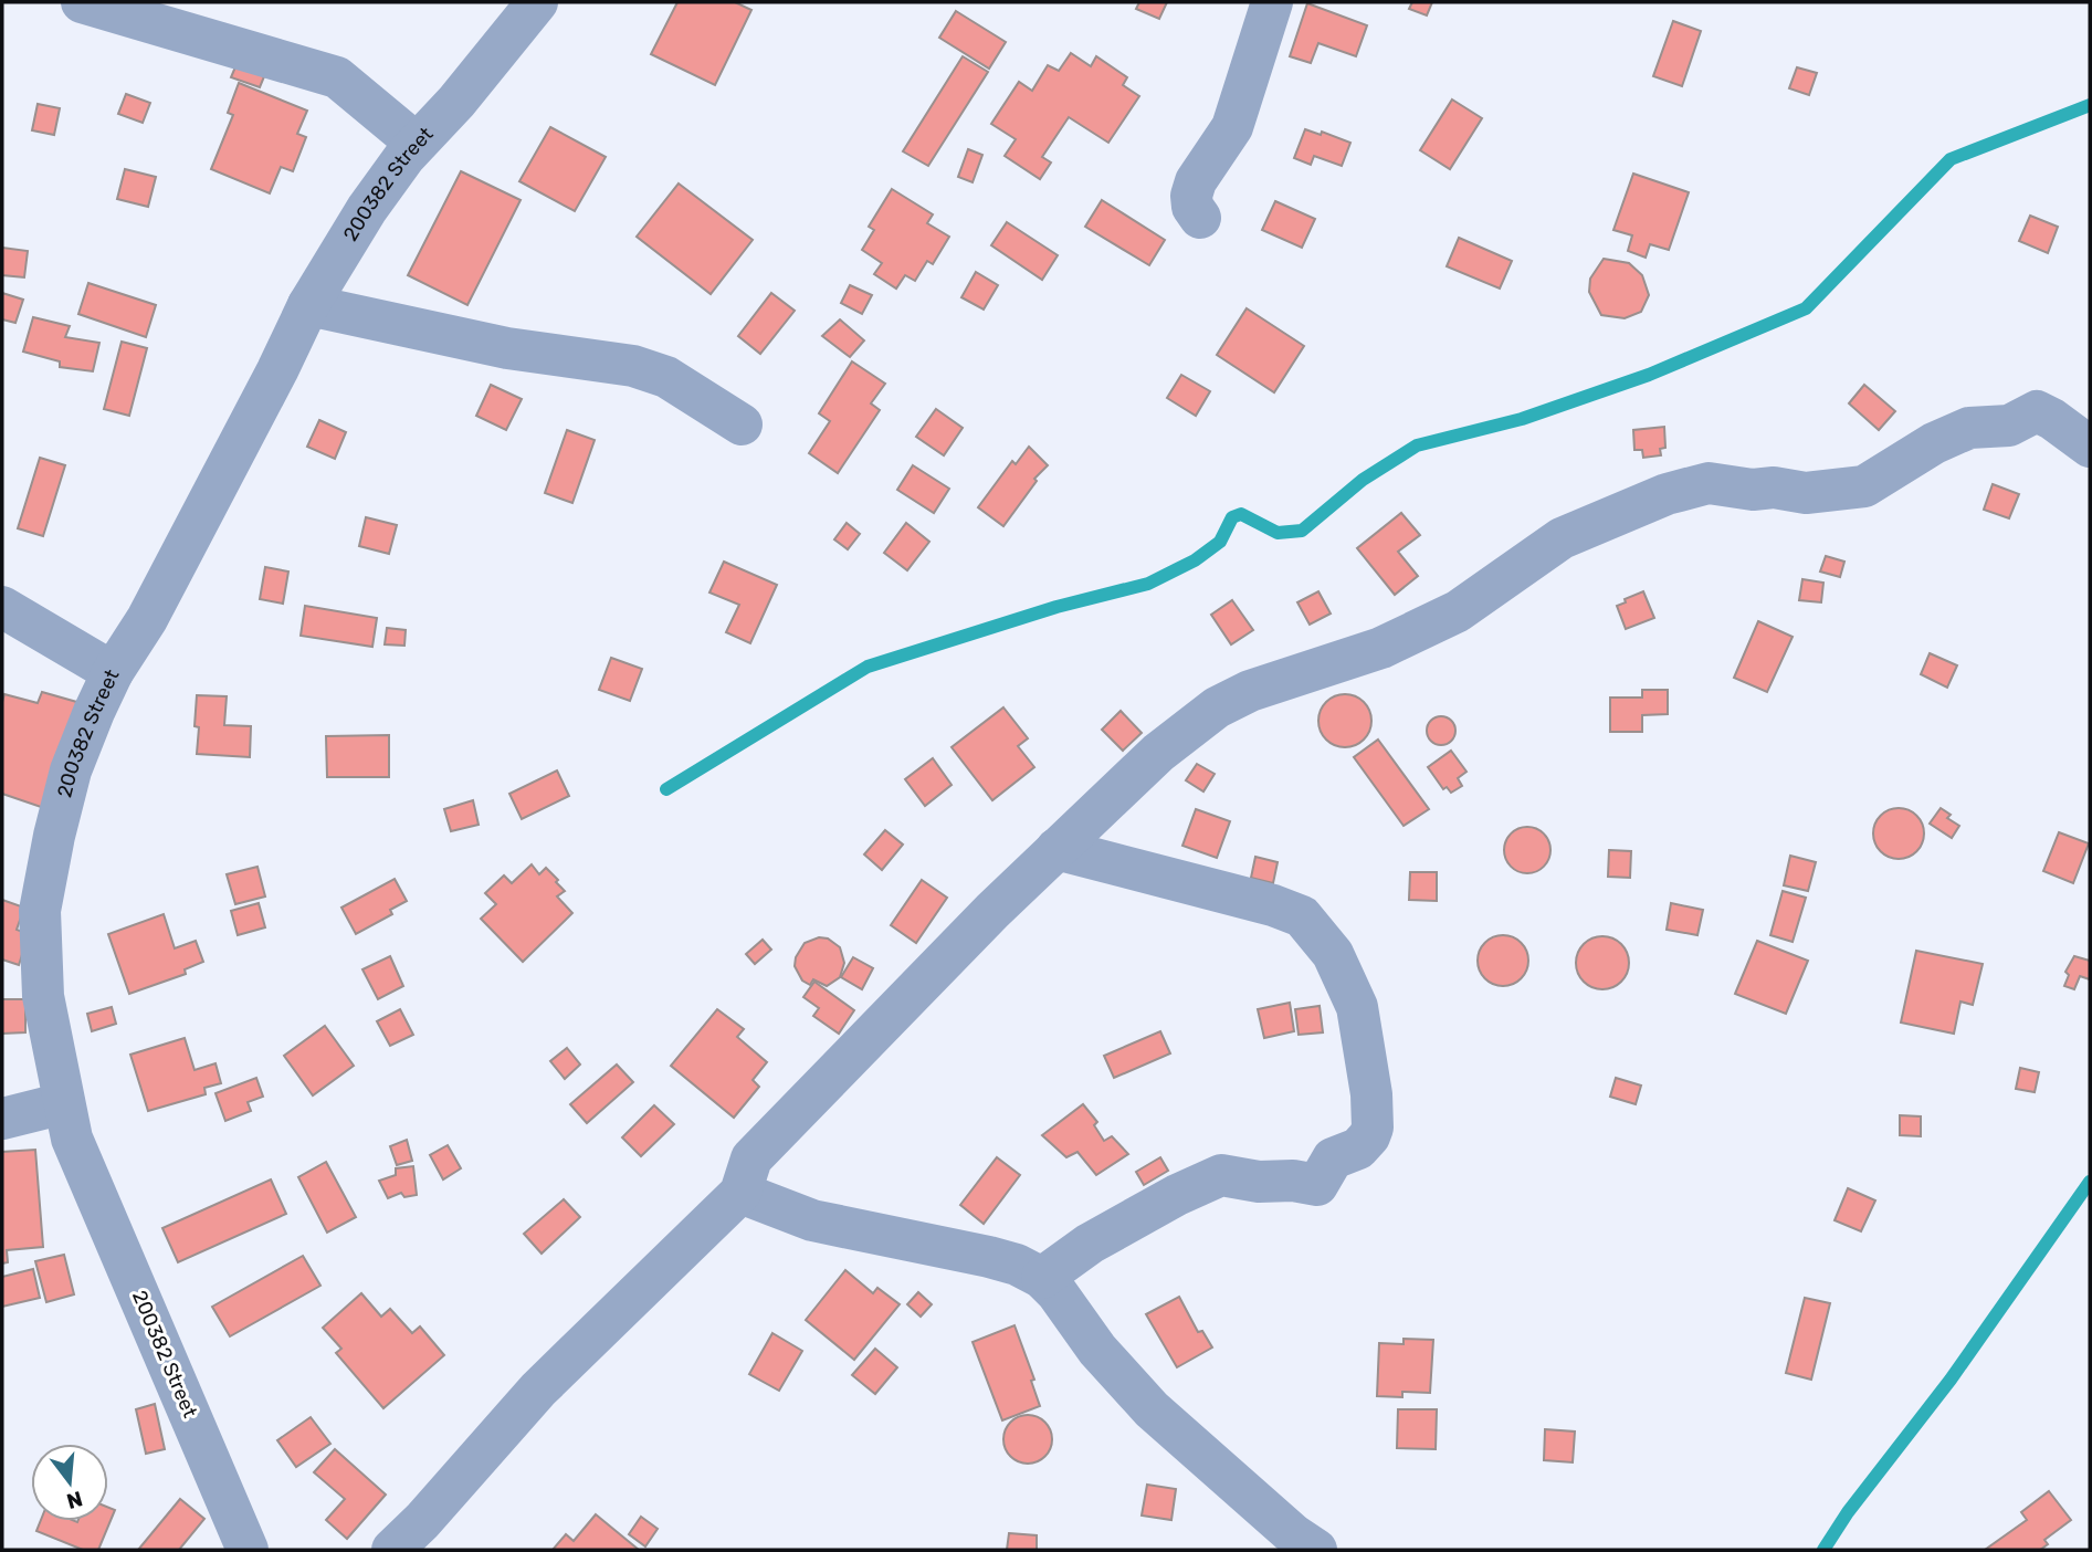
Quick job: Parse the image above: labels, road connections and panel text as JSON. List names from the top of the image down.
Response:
{
  "streets": {
    "street": ["200382 Street"]
  },
  "north": "bottom"
}
